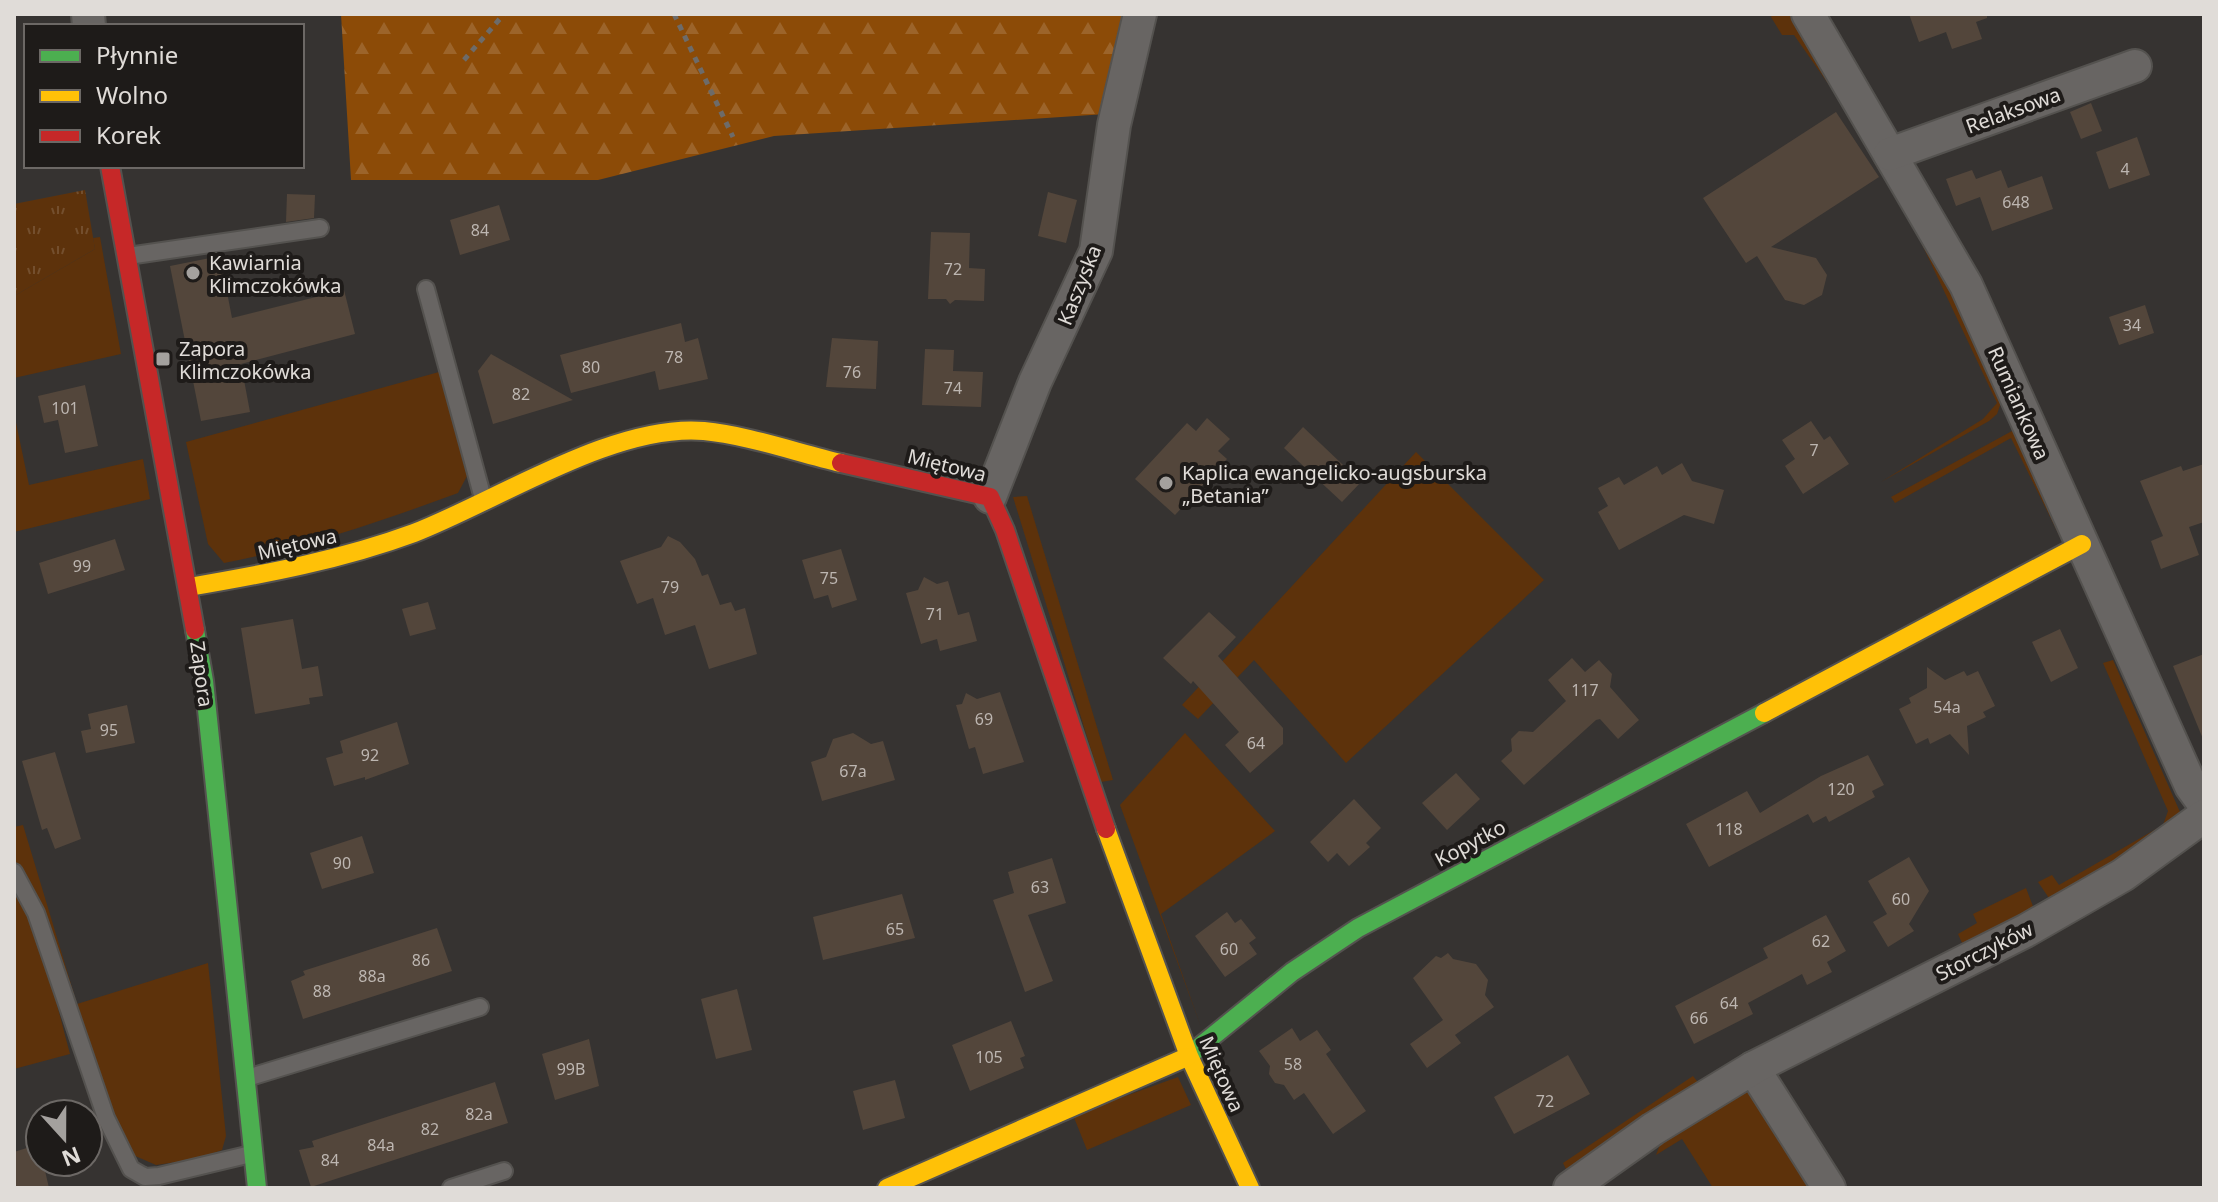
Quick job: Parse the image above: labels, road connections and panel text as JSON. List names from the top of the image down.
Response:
{
  "streets": {
    "street": [
      "Relaksowa",
      "Kaszyska",
      "Rumiankowa",
      "Miętowa",
      "Zapora",
      "Kopytko",
      "Storczyków"
    ]
  },
  "crossings": [
    ["Relaksowa", "Rumiankowa"],
    ["Kaszyska", "Miętowa"],
    ["Rumiankowa", "Kopytko"],
    ["Miętowa", "Zapora"],
    ["Miętowa", "Kopytko"]
  ],
  "places": {
    "other": ["Kawiarnia Klimczokówka", "Kaplica ewangelicko-augsburska „Betania”"],
    "transit": ["Zapora Klimczokówka"]
  },
  "house_numbers": [
    "4",
    "648",
    "84",
    "72",
    "34",
    "78",
    "80",
    "76",
    "74",
    "82",
    "101",
    "7",
    "99",
    "75",
    "79",
    "71",
    "117",
    "54a",
    "69",
    "95",
    "64",
    "92",
    "67a",
    "120",
    "118",
    "90",
    "63",
    "60",
    "65",
    "62",
    "60",
    "86",
    "88a",
    "88",
    "64",
    "66",
    "105",
    "58",
    "99B",
    "72",
    "82a",
    "82",
    "84a",
    "84"
  ],
  "legend": ["Płynnie", "Wolno", "Korek"],
  "north": "bottom"
}
